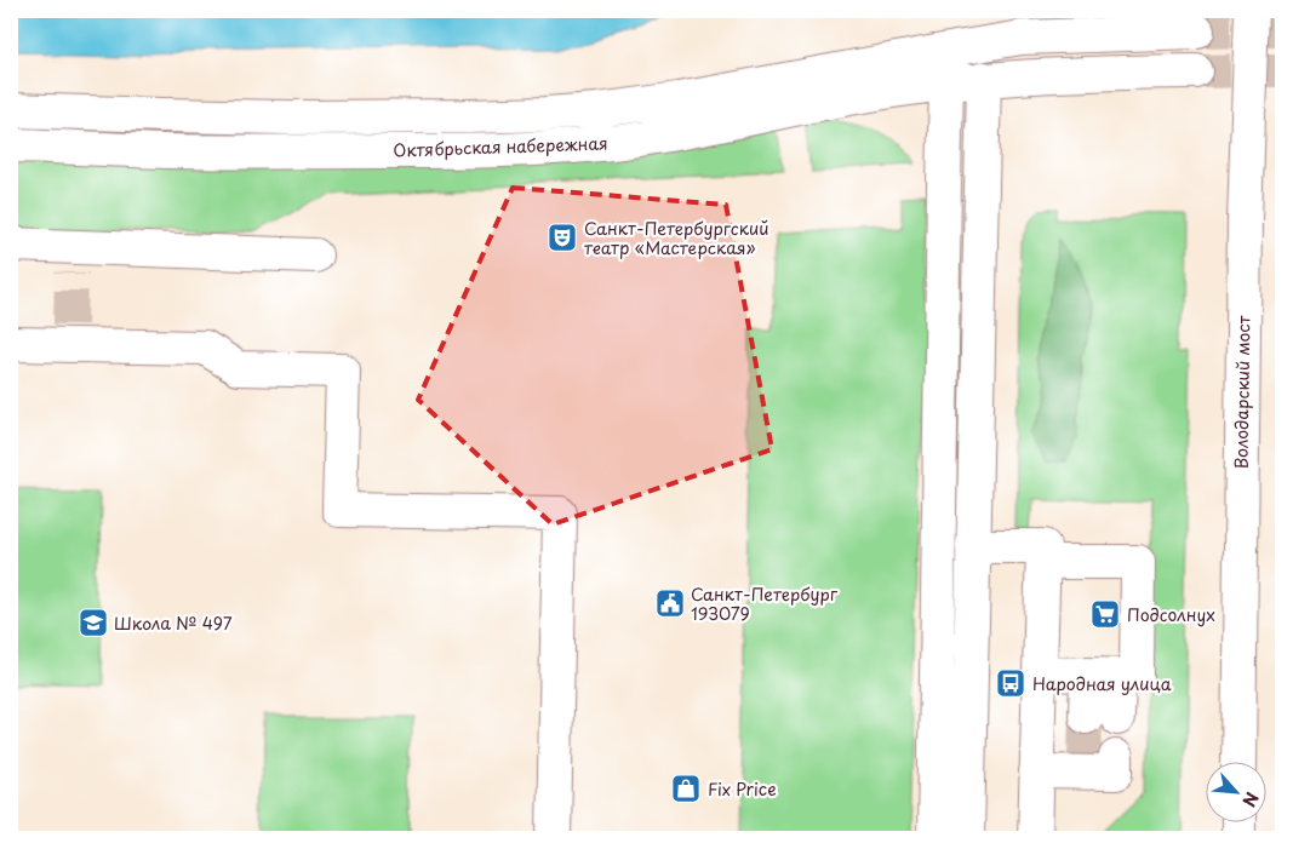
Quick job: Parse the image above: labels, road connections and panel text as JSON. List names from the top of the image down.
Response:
{
  "streets": {
    "main road": ["Октябрьская набережная", "Володарский мост"]
  },
  "places": {
    "theatre": ["Санкт-Петербургский театр «Мастерская»"],
    "public building": ["Санкт-Петербург 193079"],
    "supermarket": ["Подсолнух"],
    "school or university": ["Школа № 497"],
    "bus stop": ["Народная улица"],
    "shop": ["Fix Price"]
  },
  "north": "bottom right"
}
